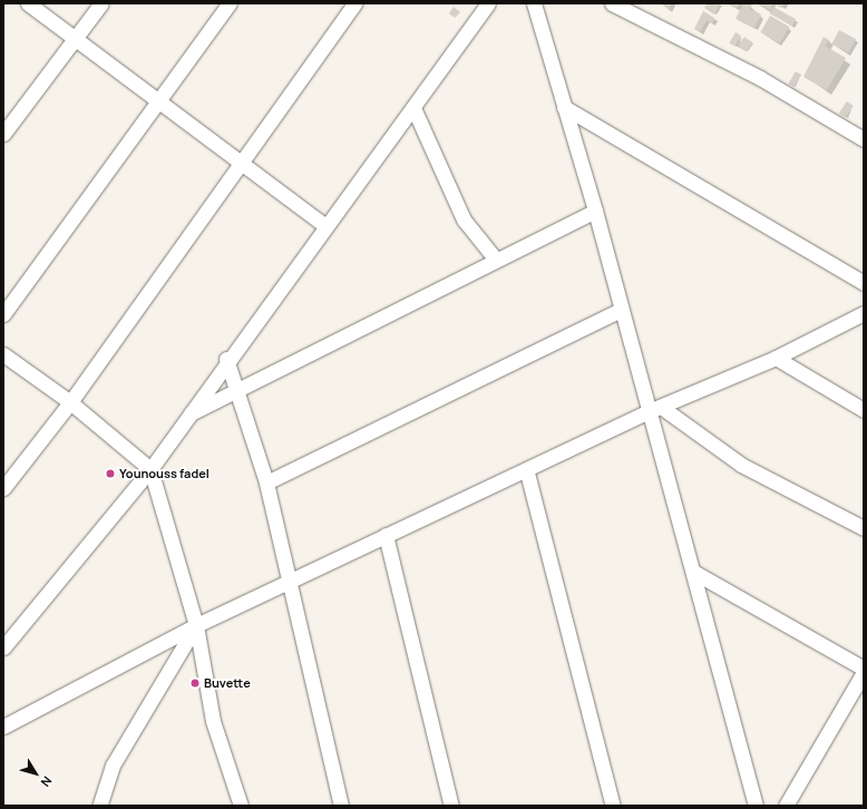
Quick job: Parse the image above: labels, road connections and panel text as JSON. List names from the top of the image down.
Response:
{
  "places": ["Younouss fadel", "Buvette"],
  "north": "bottom right"
}
